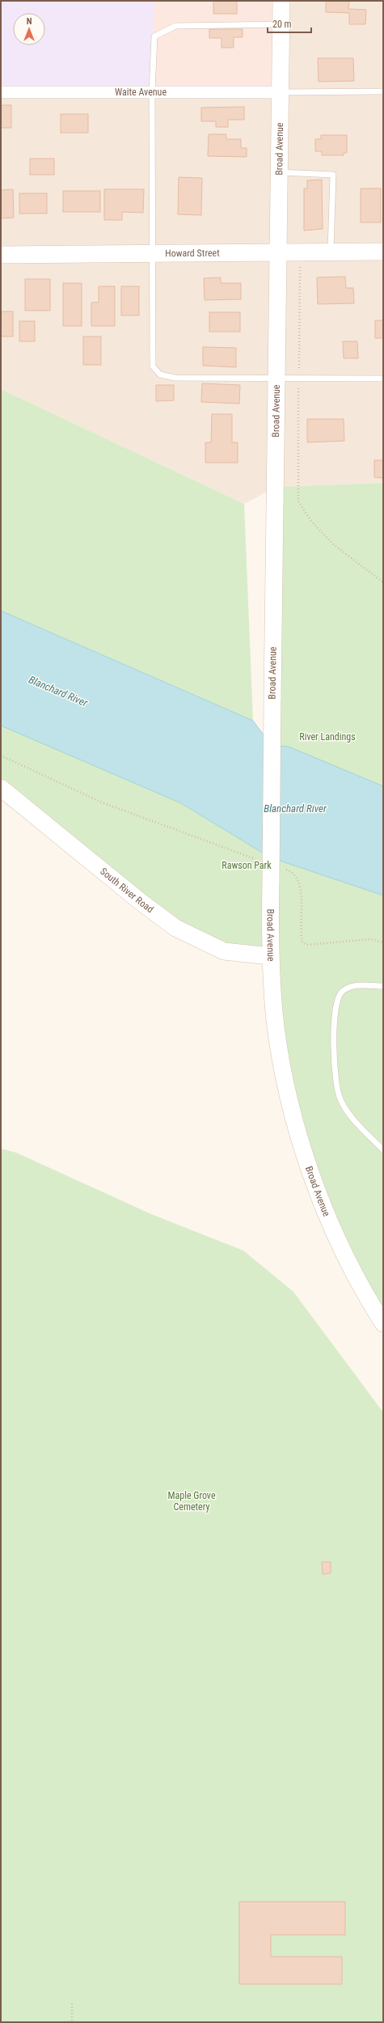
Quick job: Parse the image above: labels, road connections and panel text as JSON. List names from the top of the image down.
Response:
{
  "streets": {
    "main road": ["Broad Avenue", "Howard Street", "South River Road"],
    "street": ["Waite Avenue"]
  },
  "crossings": [
    ["Waite Avenue", "Broad Avenue"],
    ["Broad Avenue", "Howard Street"],
    ["Broad Avenue", "South River Road"]
  ],
  "water": ["Blanchard River"],
  "parks": ["River Landings", "Rawson Park", "Maple Grove Cemetery"],
  "scale_bar": "20 m",
  "north": "top"
}
